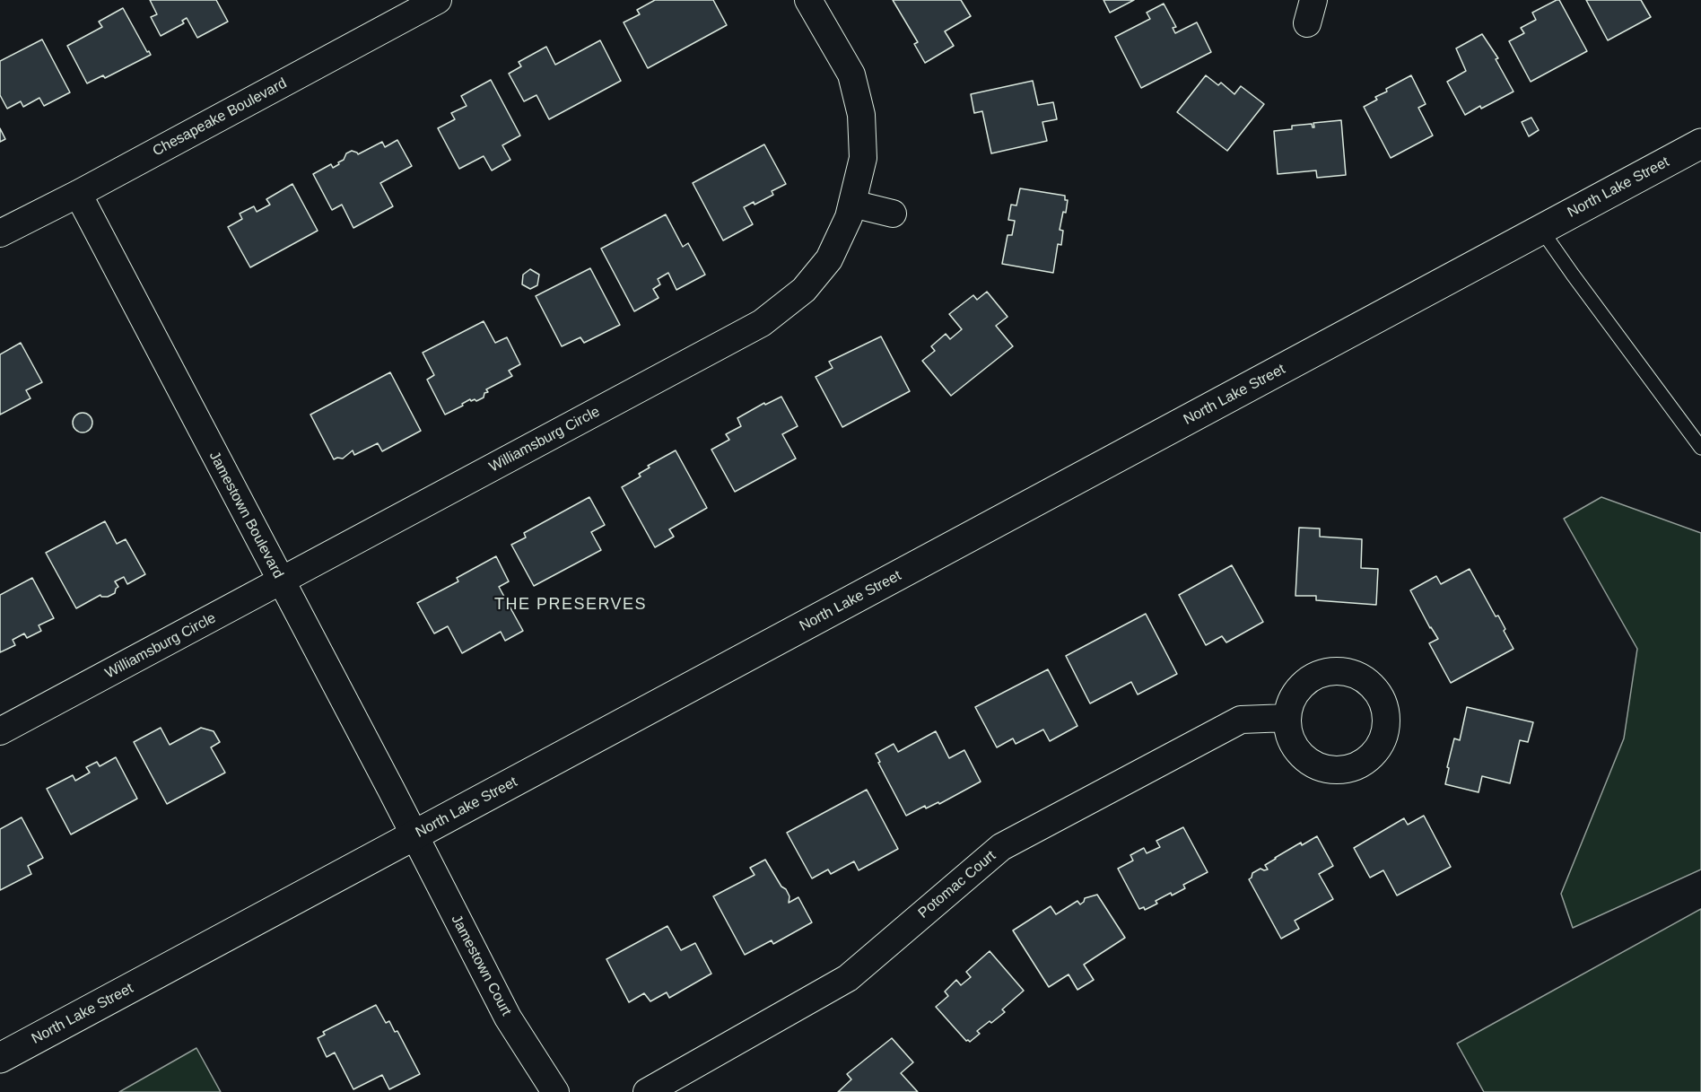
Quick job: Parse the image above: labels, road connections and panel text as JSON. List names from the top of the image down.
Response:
{
  "streets": {
    "street": [
      "Chesapeake Boulevard",
      "North Lake Street",
      "Williamsburg Circle",
      "Jamestown Boulevard",
      "Potomac Court",
      "Jamestown Court"
    ]
  },
  "crossings": [
    ["Chesapeake Boulevard", "Jamestown Boulevard"],
    ["North Lake Street", "Jamestown Boulevard"],
    ["North Lake Street", "Jamestown Court"],
    ["Williamsburg Circle", "Jamestown Boulevard"],
    ["Jamestown Boulevard", "Jamestown Court"]
  ],
  "districts": ["THE PRESERVES"]
}
